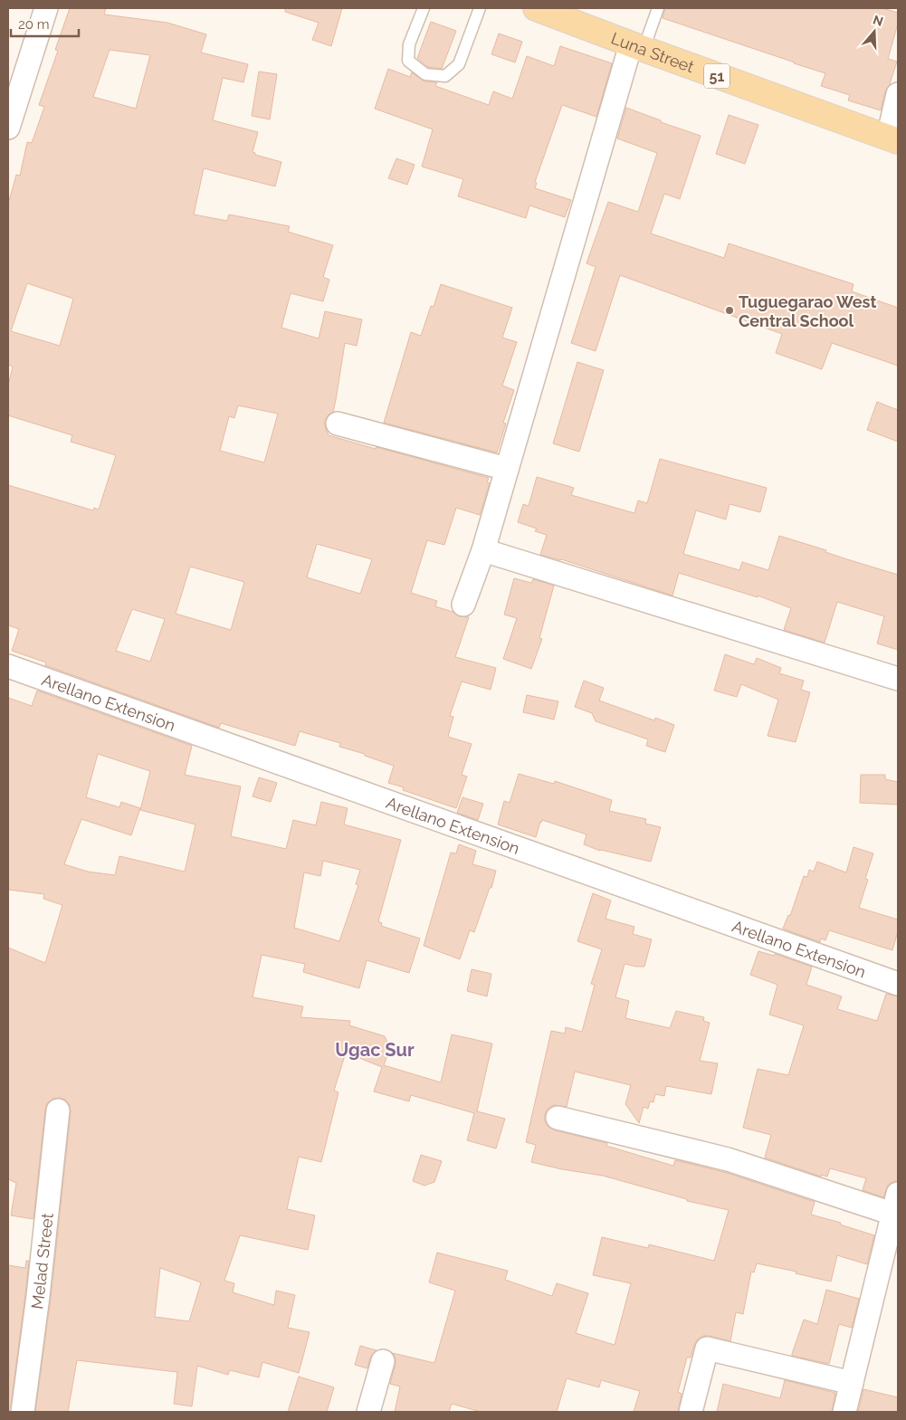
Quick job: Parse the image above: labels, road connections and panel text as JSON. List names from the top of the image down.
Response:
{
  "streets": {
    "main road": ["Luna Street", "51"],
    "street": ["Arellano Extension", "Melad Street"]
  },
  "districts": ["Ugac Sur"],
  "places": ["Tuguegarao West Central School"],
  "scale_bar": "20 m",
  "north": "top"
}
